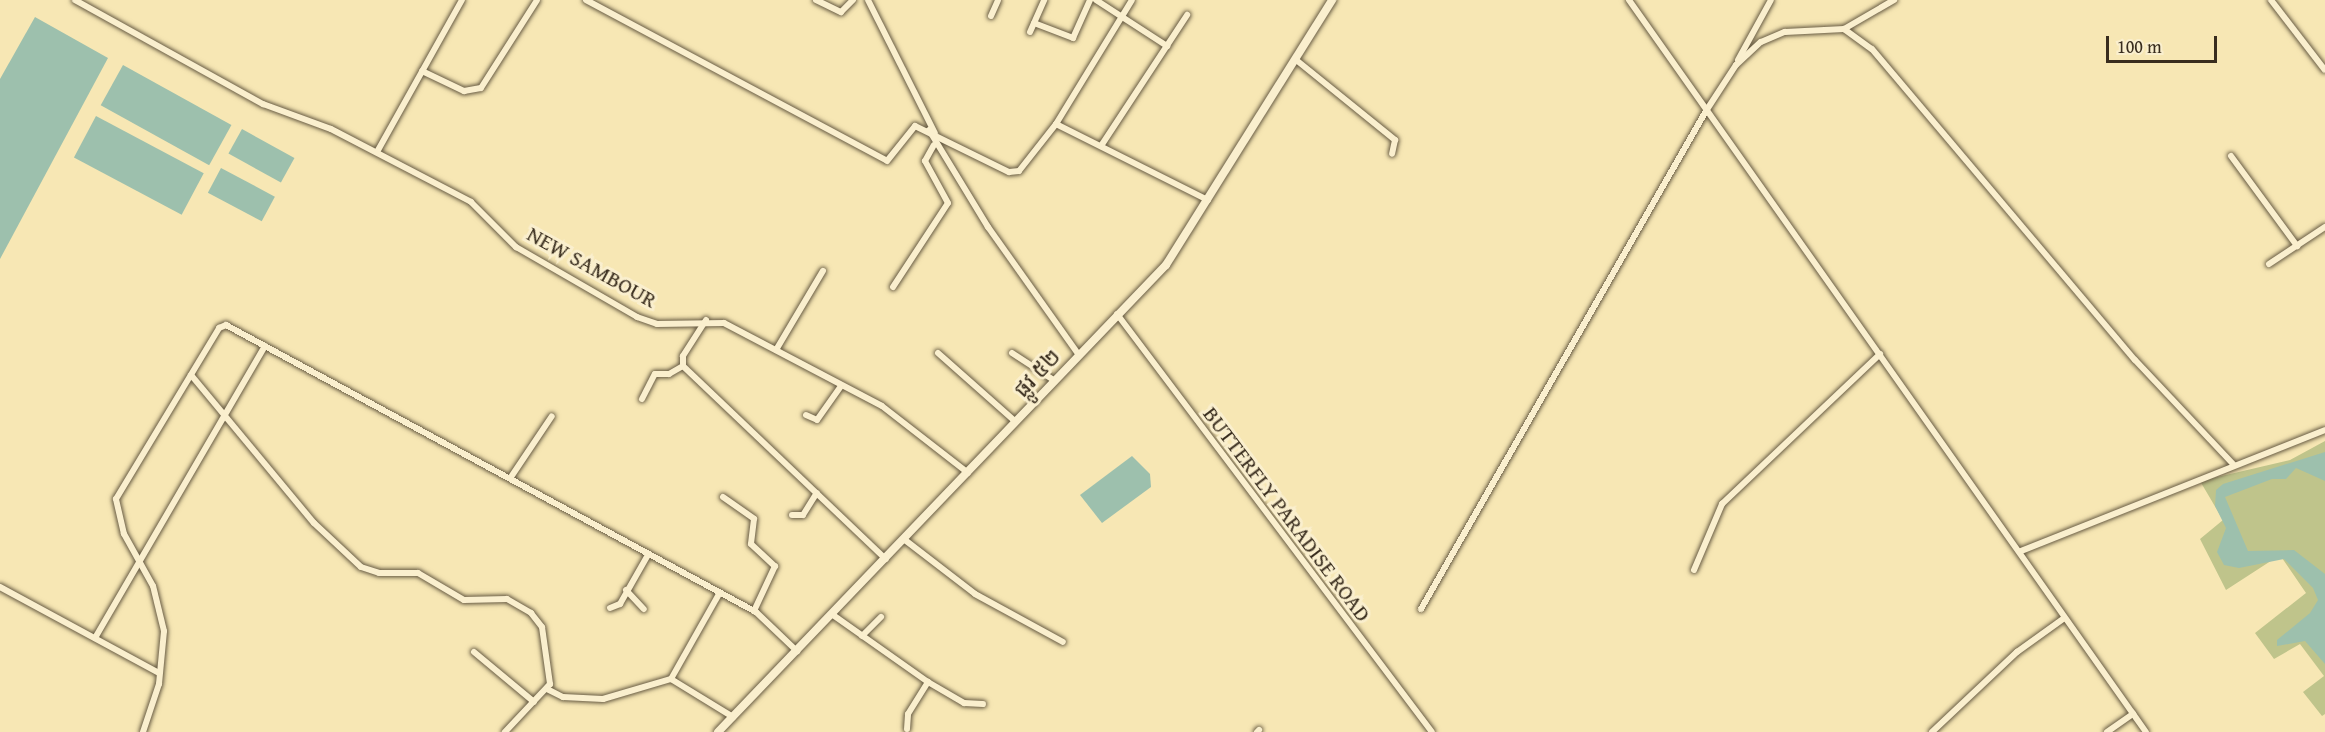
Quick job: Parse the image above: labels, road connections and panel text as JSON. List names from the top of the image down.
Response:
{
  "streets": {
    "street": ["NEW SAMBOUR", "ផ្លូវ ៥២", "BUTTERFLY PARADISE ROAD"]
  },
  "crossings": [
    ["NEW SAMBOUR", "ផ្លូវ ៥២"],
    ["ផ្លូវ ៥២", "BUTTERFLY PARADISE ROAD"]
  ],
  "scale_bar": "100 m"
}
